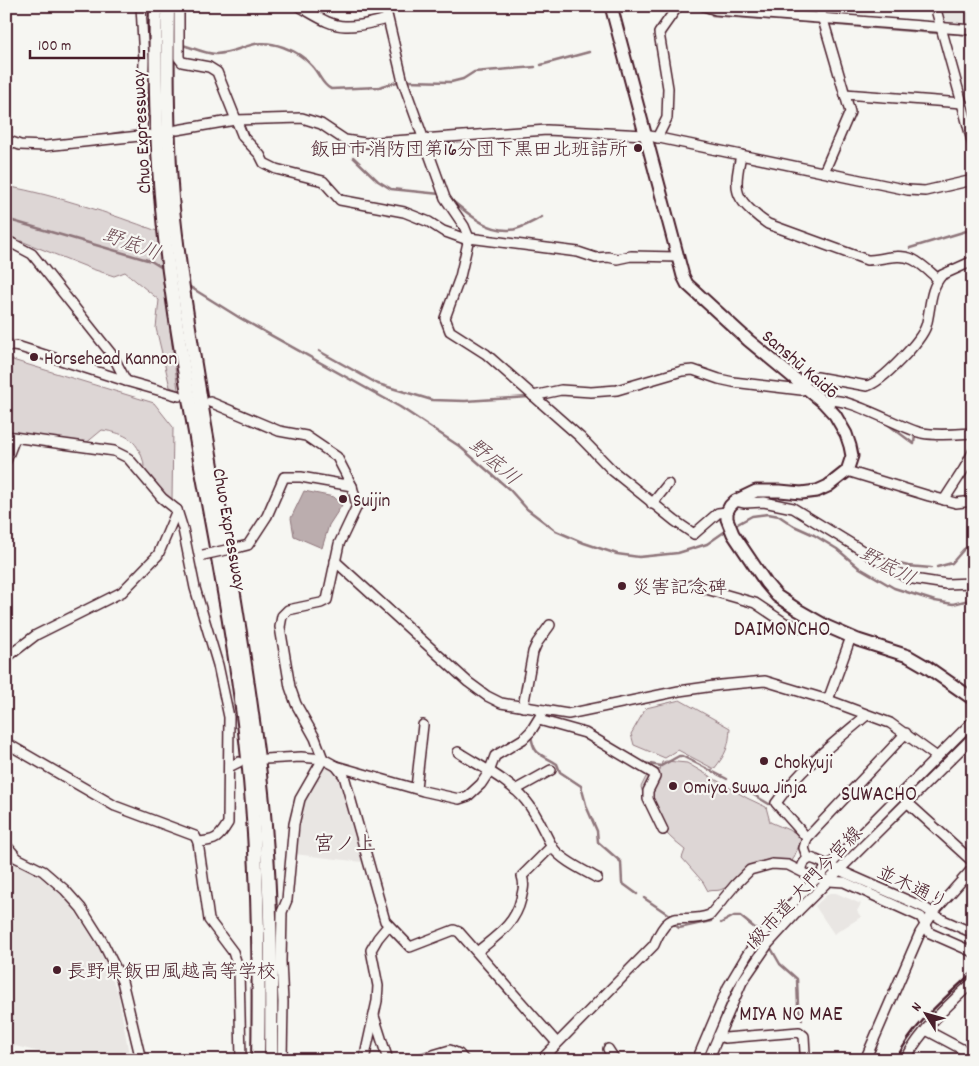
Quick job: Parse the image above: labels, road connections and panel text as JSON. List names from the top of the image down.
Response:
{
  "streets": {
    "highway": ["Chuo Expressway"],
    "main road": ["Sanshū Kaidō"],
    "street": ["並木通り", "1級市道 大門今宮線"]
  },
  "crossings": [
    ["並木通り", "1級市道 大門今宮線"]
  ],
  "districts": [
    "DAIMONCHO",
    "SUWACHO",
    "宮ノ上",
    "MIYA NO MAE"
  ],
  "water": ["野底川"],
  "places": [
    "飯田市消防団第16分団下黒田北班詰所",
    "Horsehead Kannon",
    "Suijin",
    "災害記念碑",
    "Chokyuji",
    "Omiya Suwa Jinja",
    "長野県飯田風越高等学校"
  ],
  "scale_bar": "100 m",
  "north": "top left"
}
